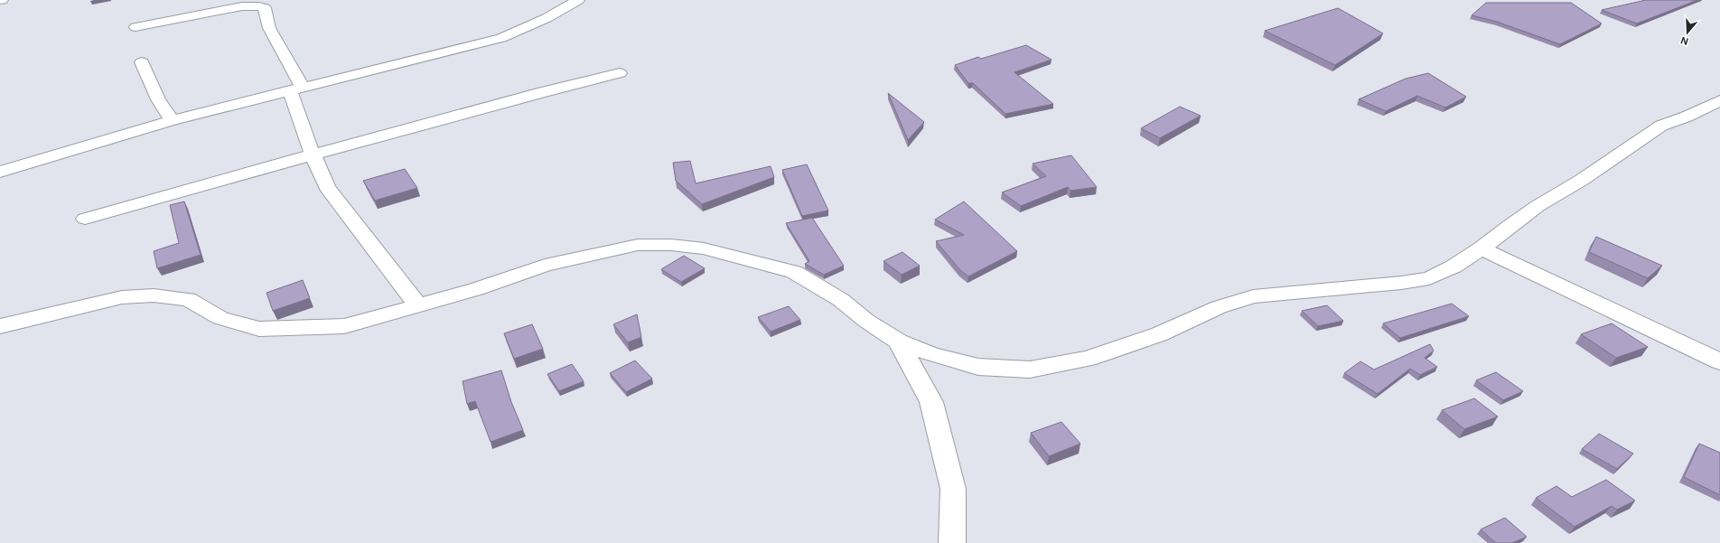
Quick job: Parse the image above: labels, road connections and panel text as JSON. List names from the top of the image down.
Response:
{
  "north": "bottom"
}
